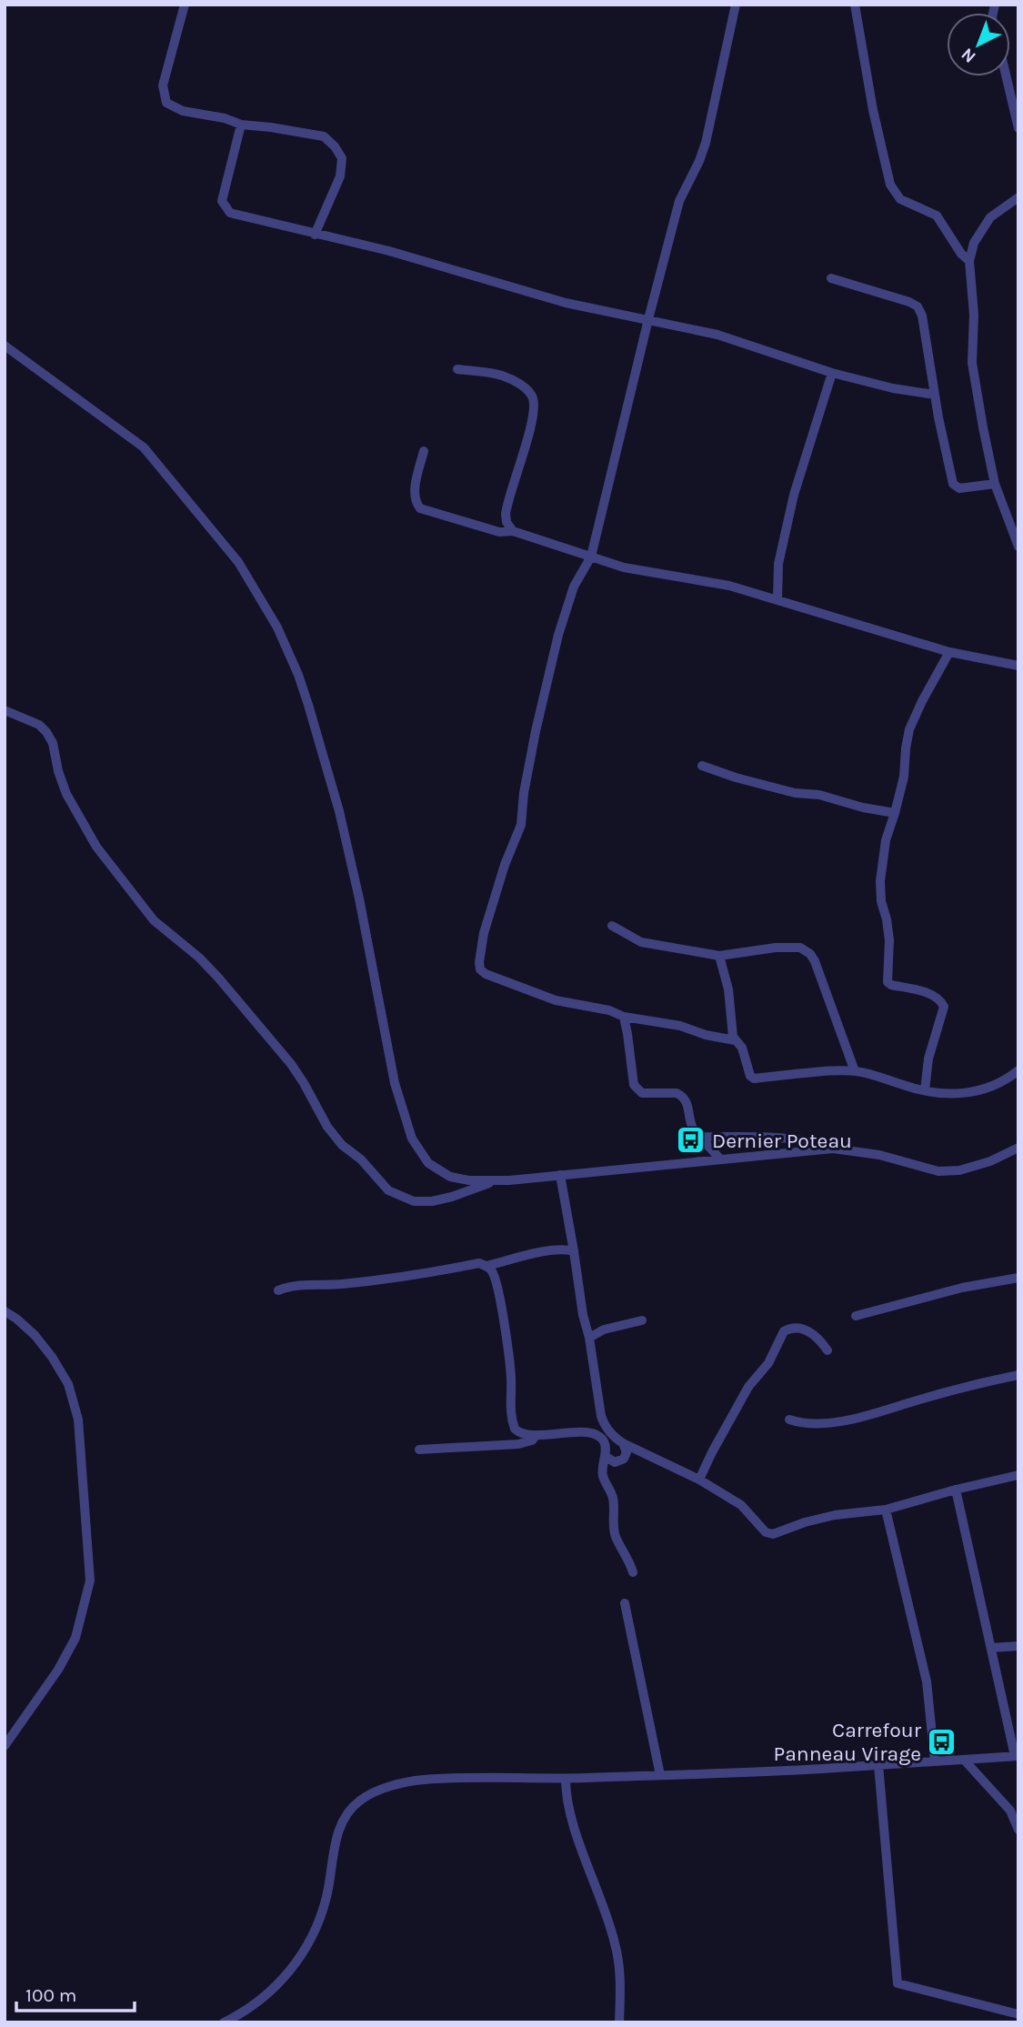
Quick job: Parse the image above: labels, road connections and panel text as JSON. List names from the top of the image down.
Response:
{
  "places": {
    "bus stop": ["Dernier Poteau", "Carrefour Panneau Virage"]
  },
  "scale_bar": "100 m",
  "north": "bottom left"
}
